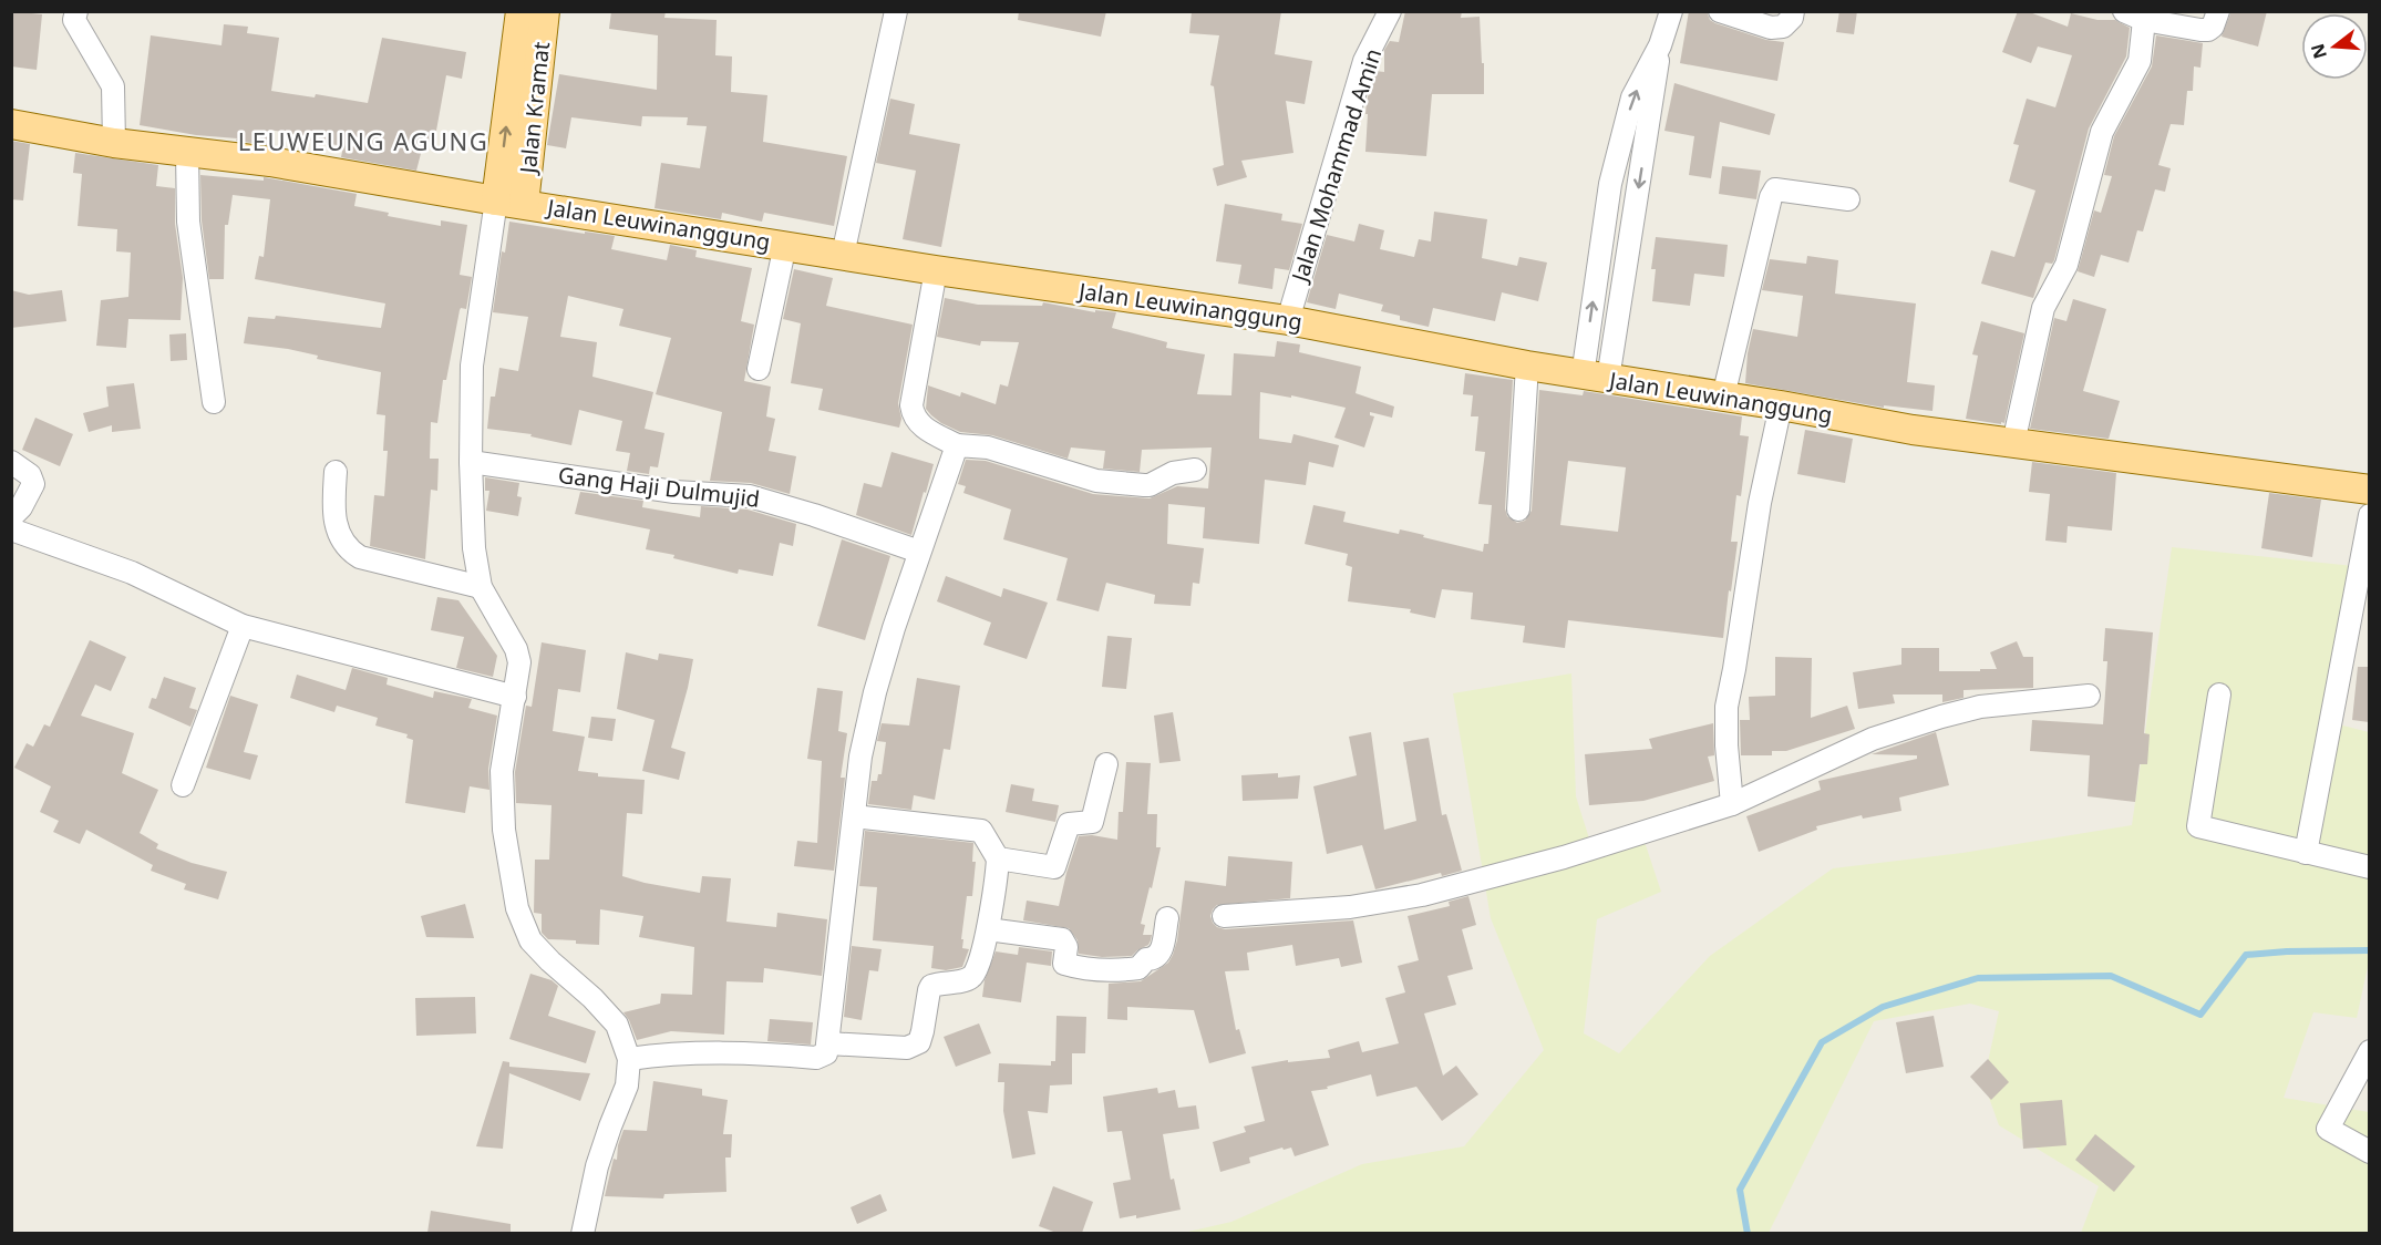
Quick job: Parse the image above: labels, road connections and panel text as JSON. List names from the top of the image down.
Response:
{
  "streets": {
    "main road": ["Jalan Kramat", "Jalan Leuwinanggung"],
    "street": ["Jalan Mohammad Amin", "Gang Haji Dulmujid"]
  },
  "crossings": [
    ["Jalan Kramat", "Jalan Leuwinanggung"],
    ["Jalan Mohammad Amin", "Jalan Leuwinanggung"]
  ],
  "districts": ["LEUWEUNG AGUNG"],
  "north": "left"
}
